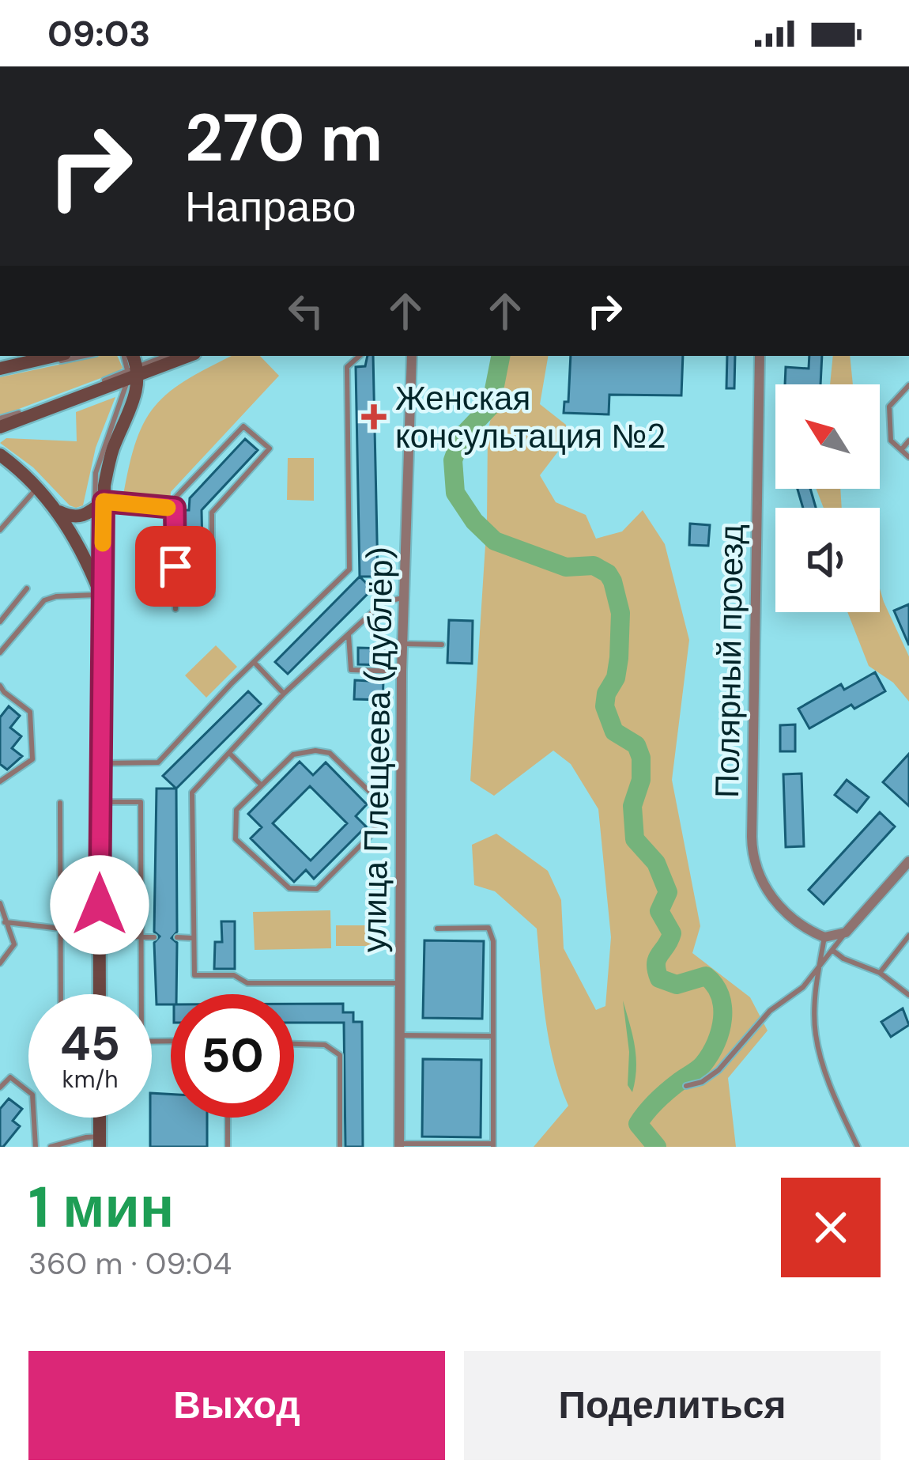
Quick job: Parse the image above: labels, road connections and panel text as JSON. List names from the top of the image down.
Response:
{
  "streets": {
    "street": ["Полярный проезд", "улица Плещеева (дублёр)"]
  },
  "places": {
    "health": ["Женская консультация №2"]
  },
  "north": "top left",
  "page": {
    "status": "09:03",
    "turn": ["270 m", "Направо"],
    "speed": "45 km/h",
    "limit": "50",
    "heading": ["1 мин", "360 m · 09:04"],
    "buttons": ["Выход", "Поделиться"]
  }
}
